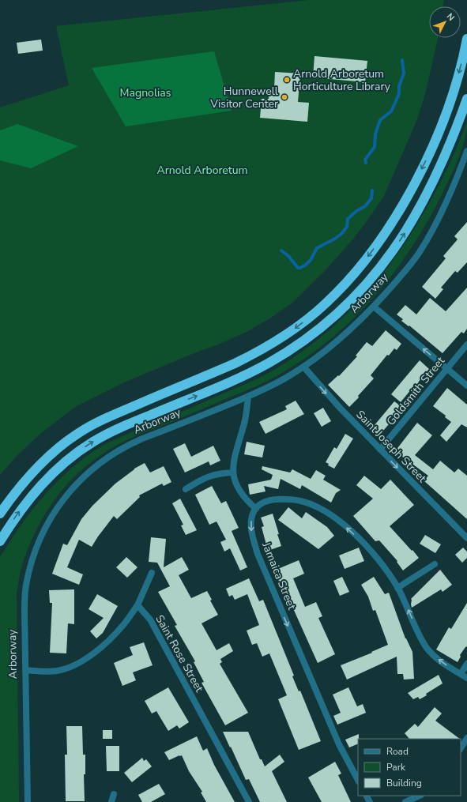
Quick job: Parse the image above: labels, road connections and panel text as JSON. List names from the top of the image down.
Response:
{
  "streets": {
    "highway": ["Arborway"],
    "street": [
      "Goldsmith Street",
      "Saint Joseph Street",
      "Jamaica Street",
      "Saint Rose Street"
    ]
  },
  "crossings": [
    ["Arborway", "Saint Joseph Street"],
    ["Goldsmith Street", "Saint Joseph Street"]
  ],
  "one_way": ["Saint Joseph Street", "Jamaica Street"],
  "parks": ["Magnolias", "Arnold Arboretum"],
  "places": ["Arnold Arboretum Horticulture Library", "Hunnewell Visitor Center"],
  "legend": ["Road", "Park", "Building"],
  "north": "top right"
}
